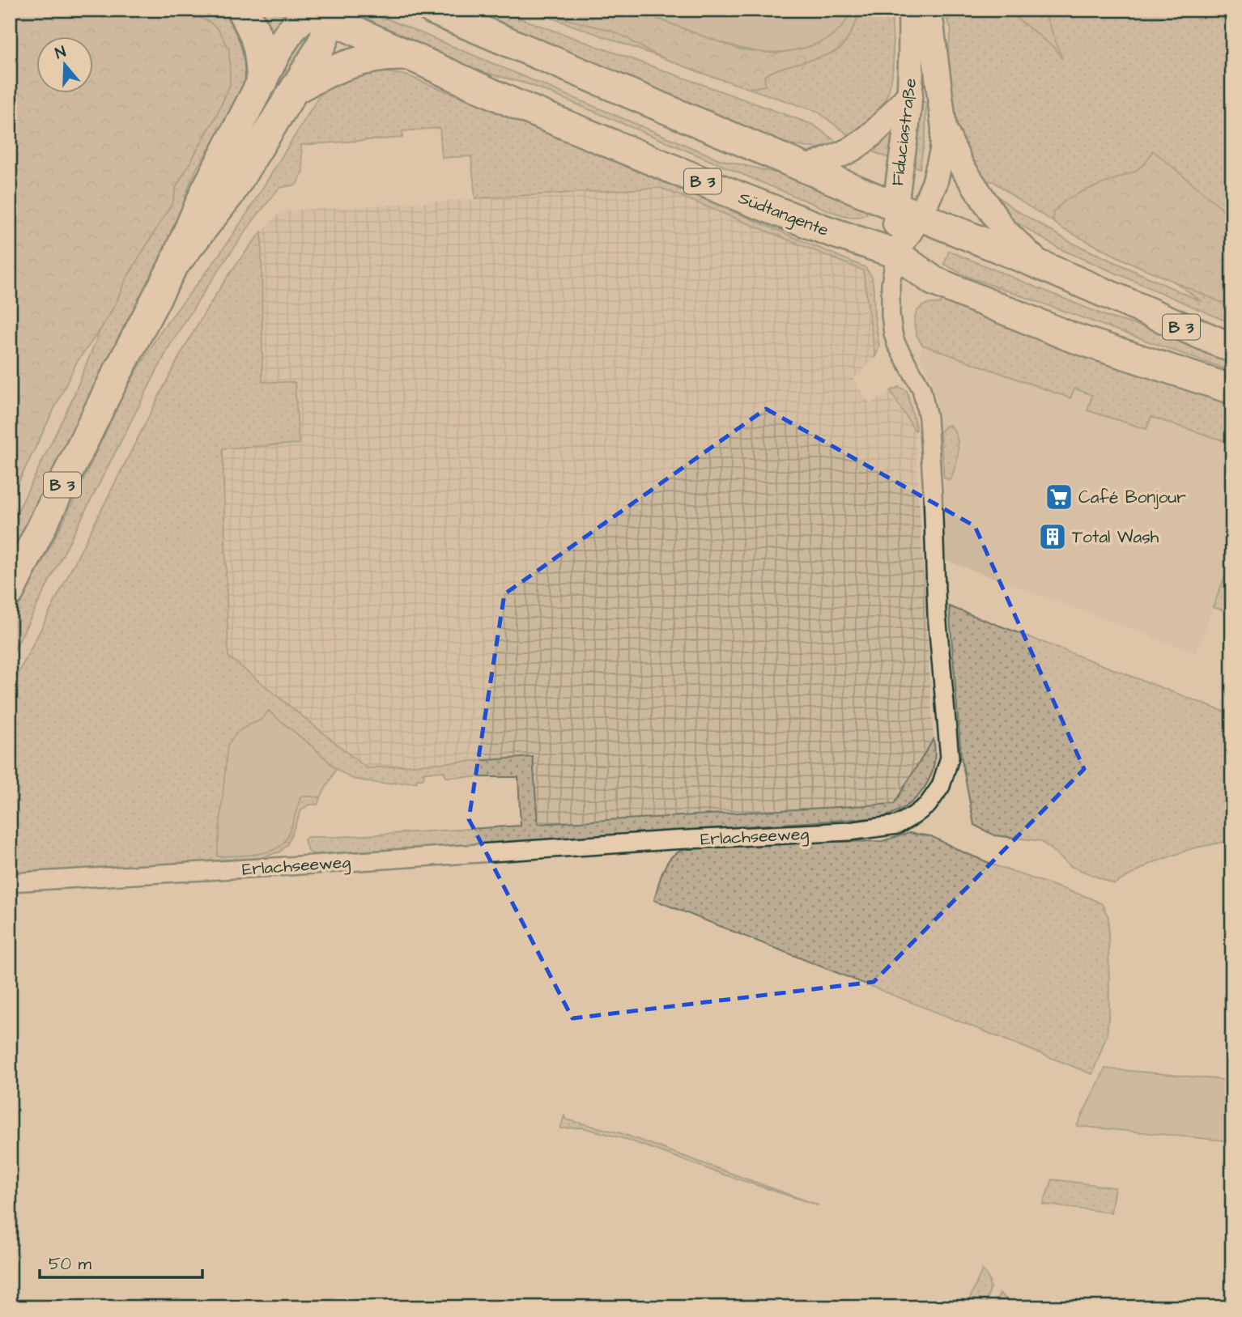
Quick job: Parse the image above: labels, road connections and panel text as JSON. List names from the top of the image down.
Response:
{
  "streets": {
    "main road": ["Fiduciastraße", "B 3", "Südtangente"],
    "street": ["Erlachseeweg"]
  },
  "crossings": [
    ["Fiduciastraße", "B 3"],
    ["Fiduciastraße", "Südtangente"],
    ["Fiduciastraße", "Erlachseeweg"],
    ["B 3", "Südtangente"],
    ["Südtangente", "Erlachseeweg"]
  ],
  "places": {
    "supermarket": ["Café Bonjour"],
    "building": ["Total Wash"]
  },
  "scale_bar": "50 m",
  "north": "top"
}
